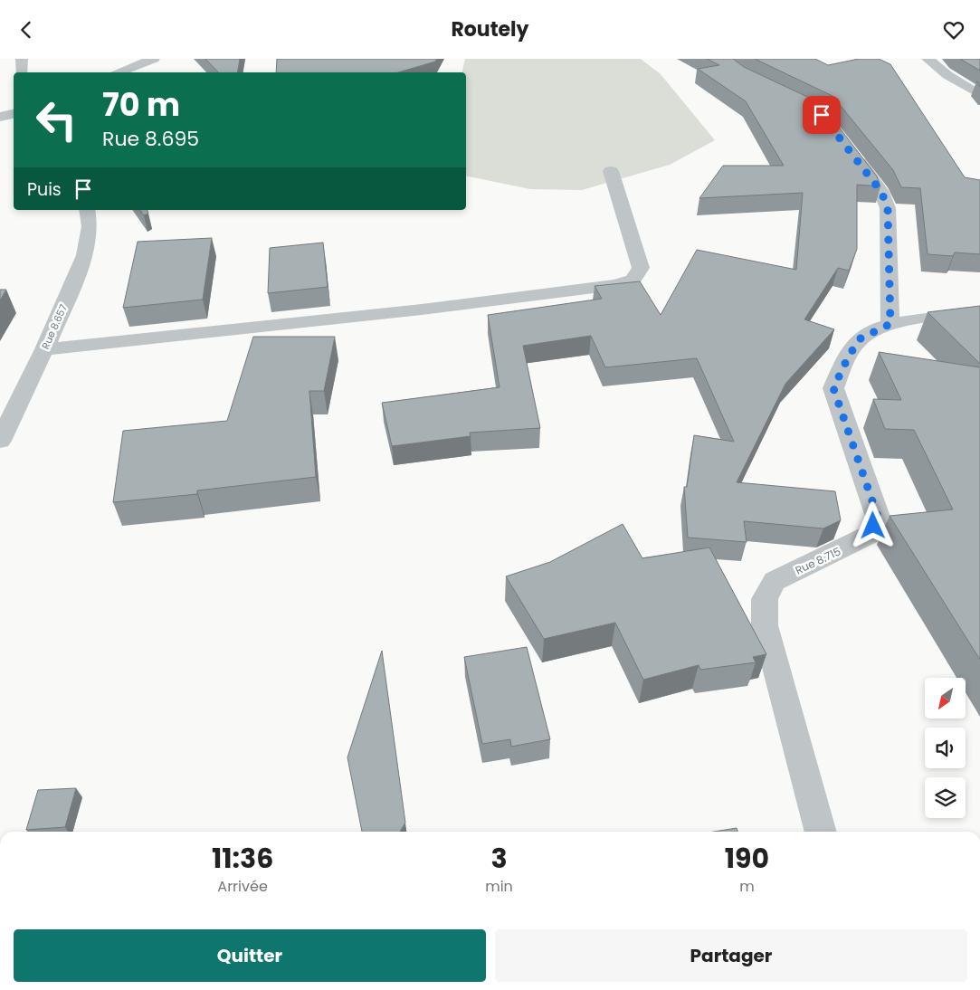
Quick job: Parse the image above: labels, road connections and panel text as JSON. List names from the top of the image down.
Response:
{
  "streets": {
    "street": ["Rue 8.657", "Rue 8.715"]
  },
  "north": "bottom left",
  "page": {
    "header": "Routely",
    "turn": ["70 m", "Rue 8.695"],
    "then": "Puis",
    "eta": [
      "11:36",
      "Arrivée",
      "3",
      "min",
      "190",
      "m"
    ],
    "buttons": ["Quitter", "Partager"]
  }
}
